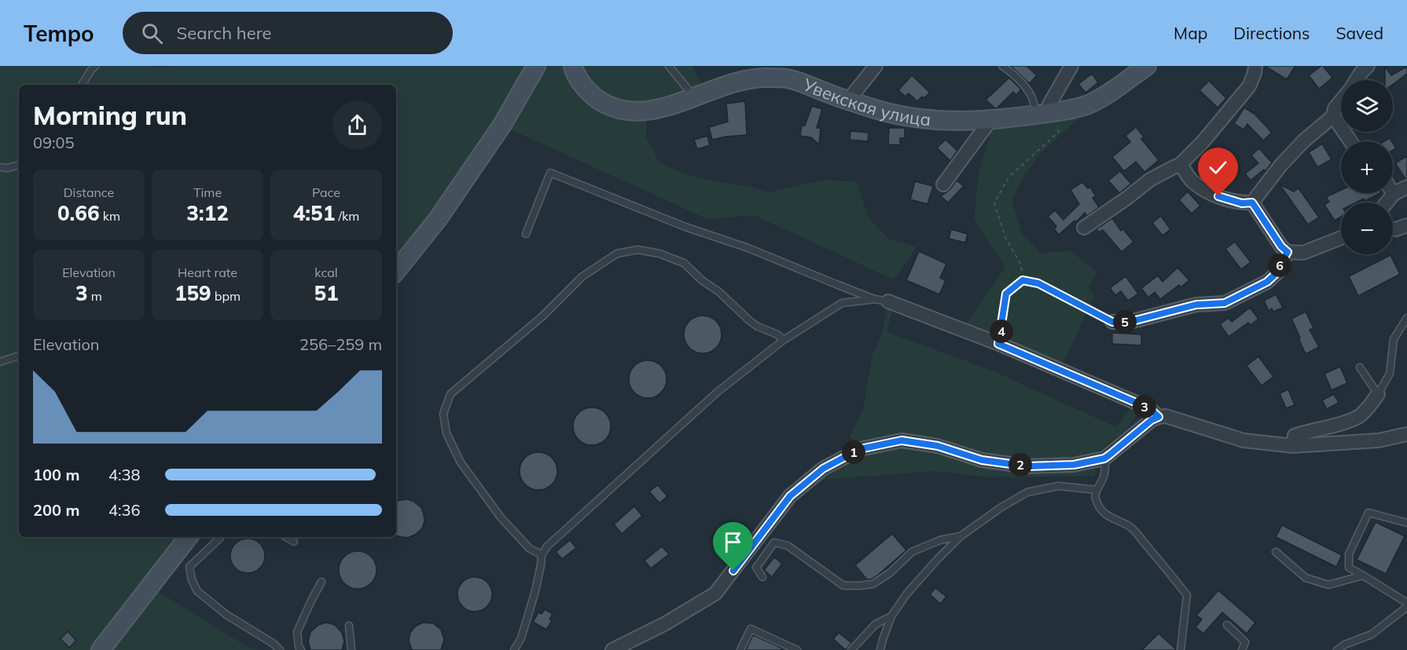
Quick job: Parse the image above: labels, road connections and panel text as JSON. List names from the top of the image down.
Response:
{
  "streets": {
    "street": ["Увекская улица"]
  },
  "page": {
    "header": "Tempo",
    "search": "Search here",
    "nav": ["Map", "Directions", "Saved"],
    "map_buttons": ["+", "−"],
    "heading": ["Morning run", "09:05"],
    "stats": [
      ["Distance", "0.66 km"],
      ["Time", "3:12"],
      ["Pace", "4:51 /km"],
      ["Elevation", "3 m"],
      ["Heart rate", "159 bpm"],
      ["kcal", "51"]
    ],
    "pins": [
      "6",
      "5",
      "4",
      "3",
      "1",
      "2"
    ],
    "chart": ["Elevation", "256–259 m"],
    "list": [
      {
        "name": "100 m",
        "note": "4:38"
      },
      {
        "name": "200 m",
        "note": "4:36"
      }
    ]
  }
}
